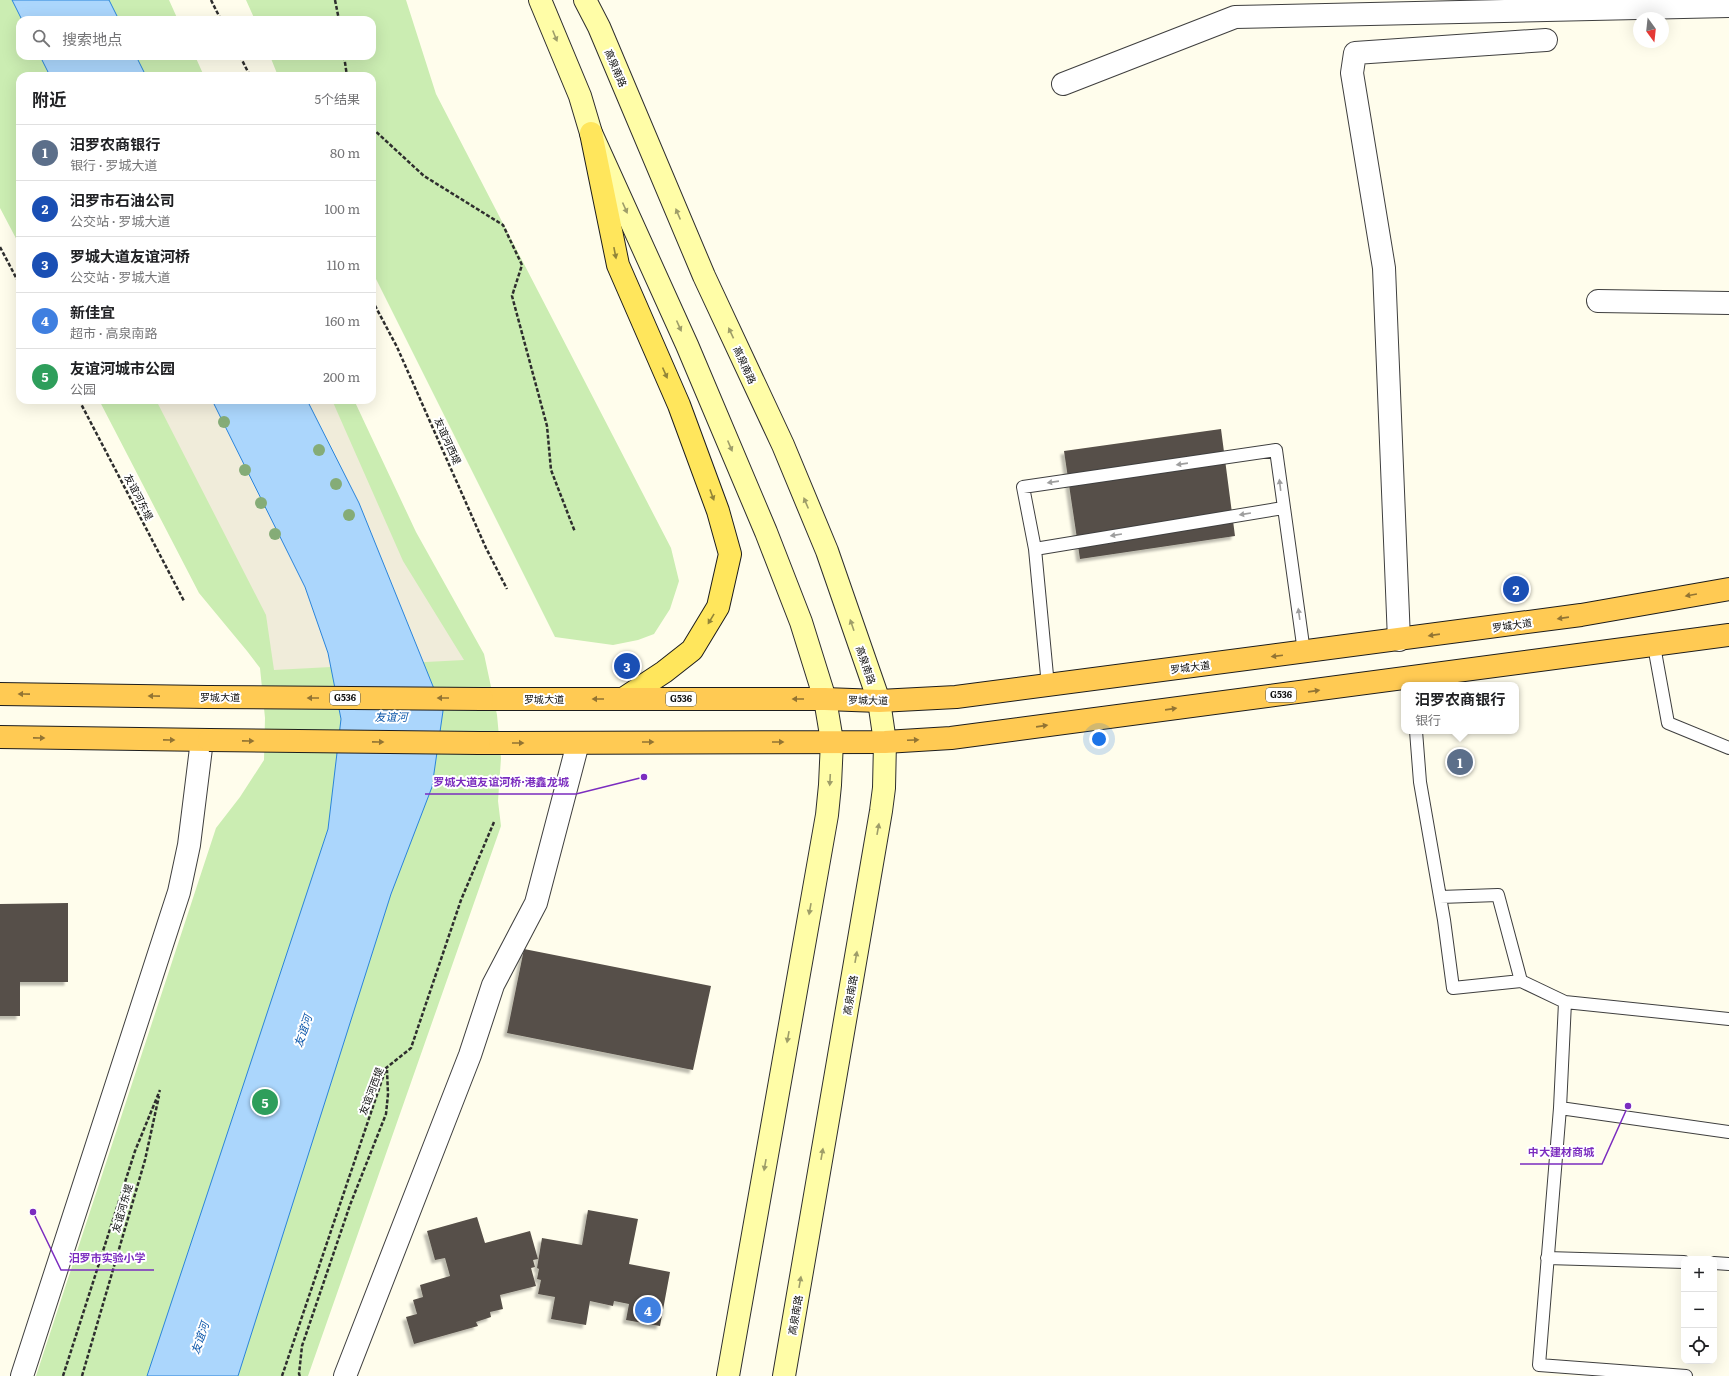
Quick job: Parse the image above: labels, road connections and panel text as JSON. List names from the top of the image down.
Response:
{
  "streets": {
    "highway": ["罗城大道", "G536"],
    "main road": ["高泉南路"],
    "path": ["友谊河西堤", "友谊河东堤"]
  },
  "crossings": [
    ["高泉南路", "罗城大道"],
    ["高泉南路", "G536"]
  ],
  "water": ["友谊河"],
  "places": ["罗城大道友谊河桥·港鑫龙城", "中大建材商城", "汨罗市实验小学"],
  "north": "bottom",
  "page": {
    "search": "搜索地点",
    "heading": ["附近", "5个结果"],
    "list": [
      {
        "mark": "1",
        "name": "汨罗农商银行",
        "note": "银行 · 罗城大道",
        "value": "80 m"
      },
      {
        "mark": "2",
        "name": "汨罗市石油公司",
        "note": "公交站 · 罗城大道",
        "value": "100 m"
      },
      {
        "mark": "3",
        "name": "罗城大道友谊河桥",
        "note": "公交站 · 罗城大道",
        "value": "110 m"
      },
      {
        "mark": "4",
        "name": "新佳宜",
        "note": "超市 · 高泉南路",
        "value": "160 m"
      },
      {
        "mark": "5",
        "name": "友谊河城市公园",
        "note": "公园",
        "value": "200 m"
      }
    ],
    "pins": [
      "2",
      "3",
      "1",
      "5",
      "4"
    ],
    "popup": ["汨罗农商银行", "银行"],
    "map_buttons": ["+", "−"]
  }
}
